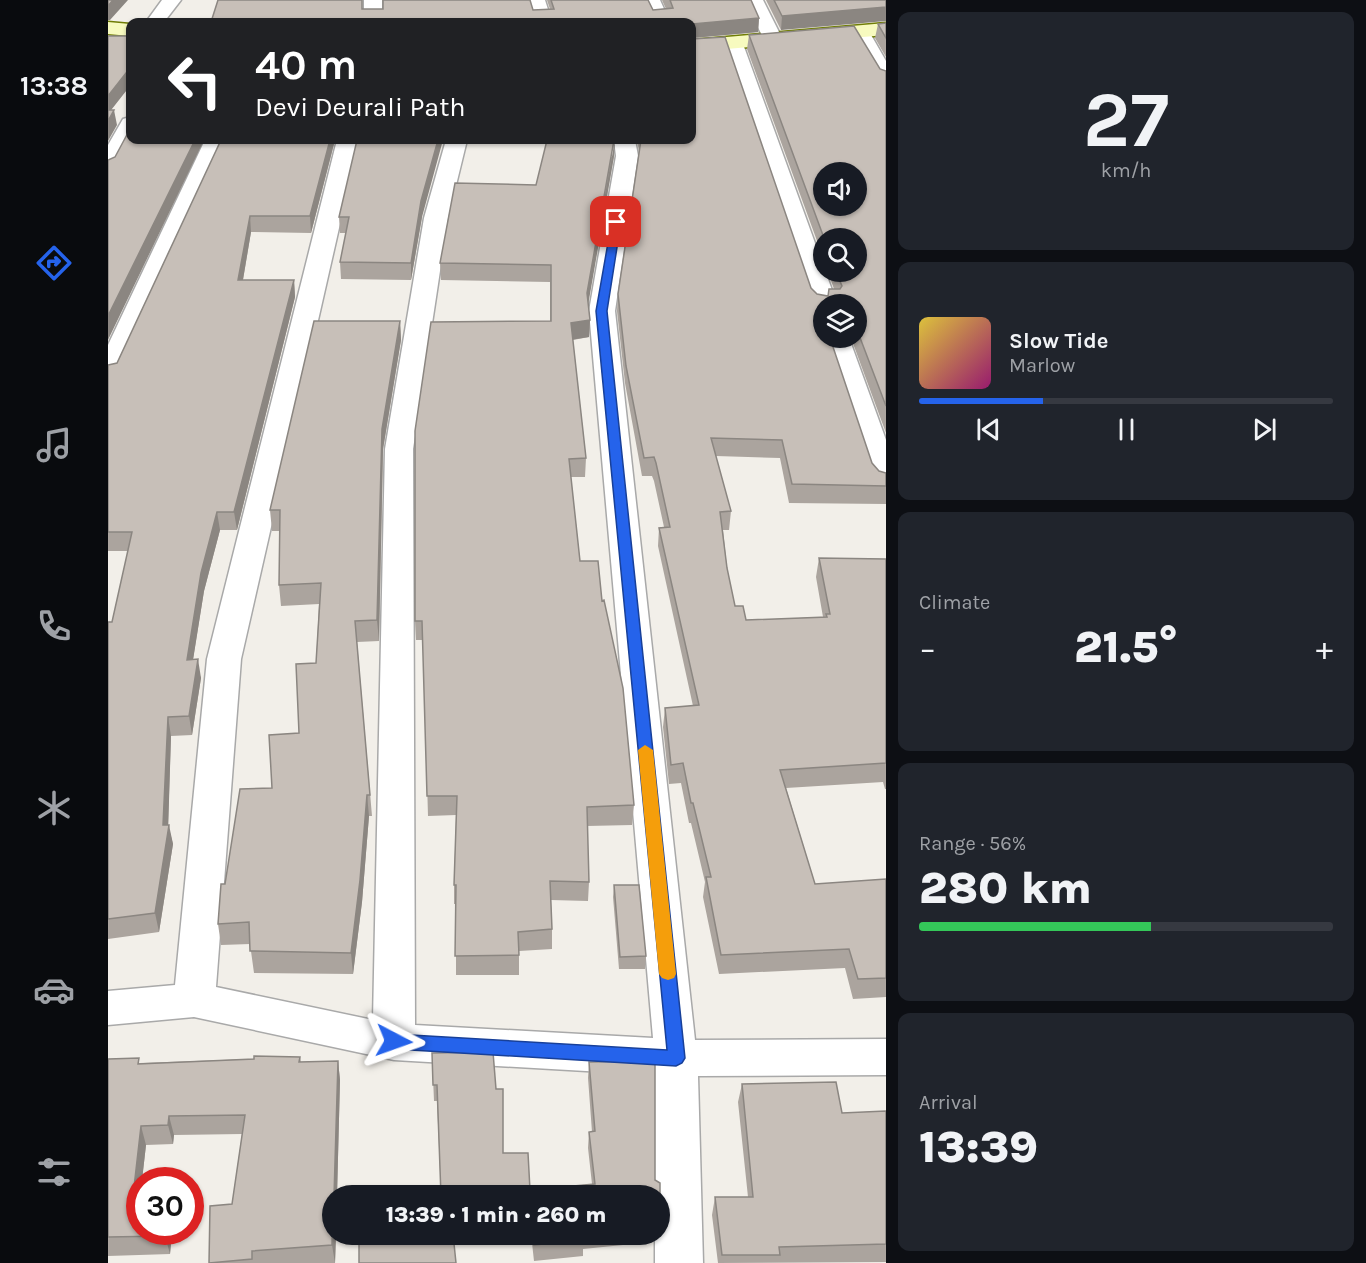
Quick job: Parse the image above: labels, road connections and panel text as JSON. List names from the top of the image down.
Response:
{
  "page": {
    "tabs": "13:38",
    "tile": [
      ["27", "km/h"],
      "Climate",
      ["Range · 56%", "280 km"],
      ["Arrival", "13:39"]
    ],
    "turn": ["40 m", "Devi Deurali Path"],
    "song": ["Slow Tide", "Marlow"],
    "heat": ["−", "21.5°", "+"],
    "limit": "30",
    "trip": "13:39 · 1 min · 260 m"
  }
}
